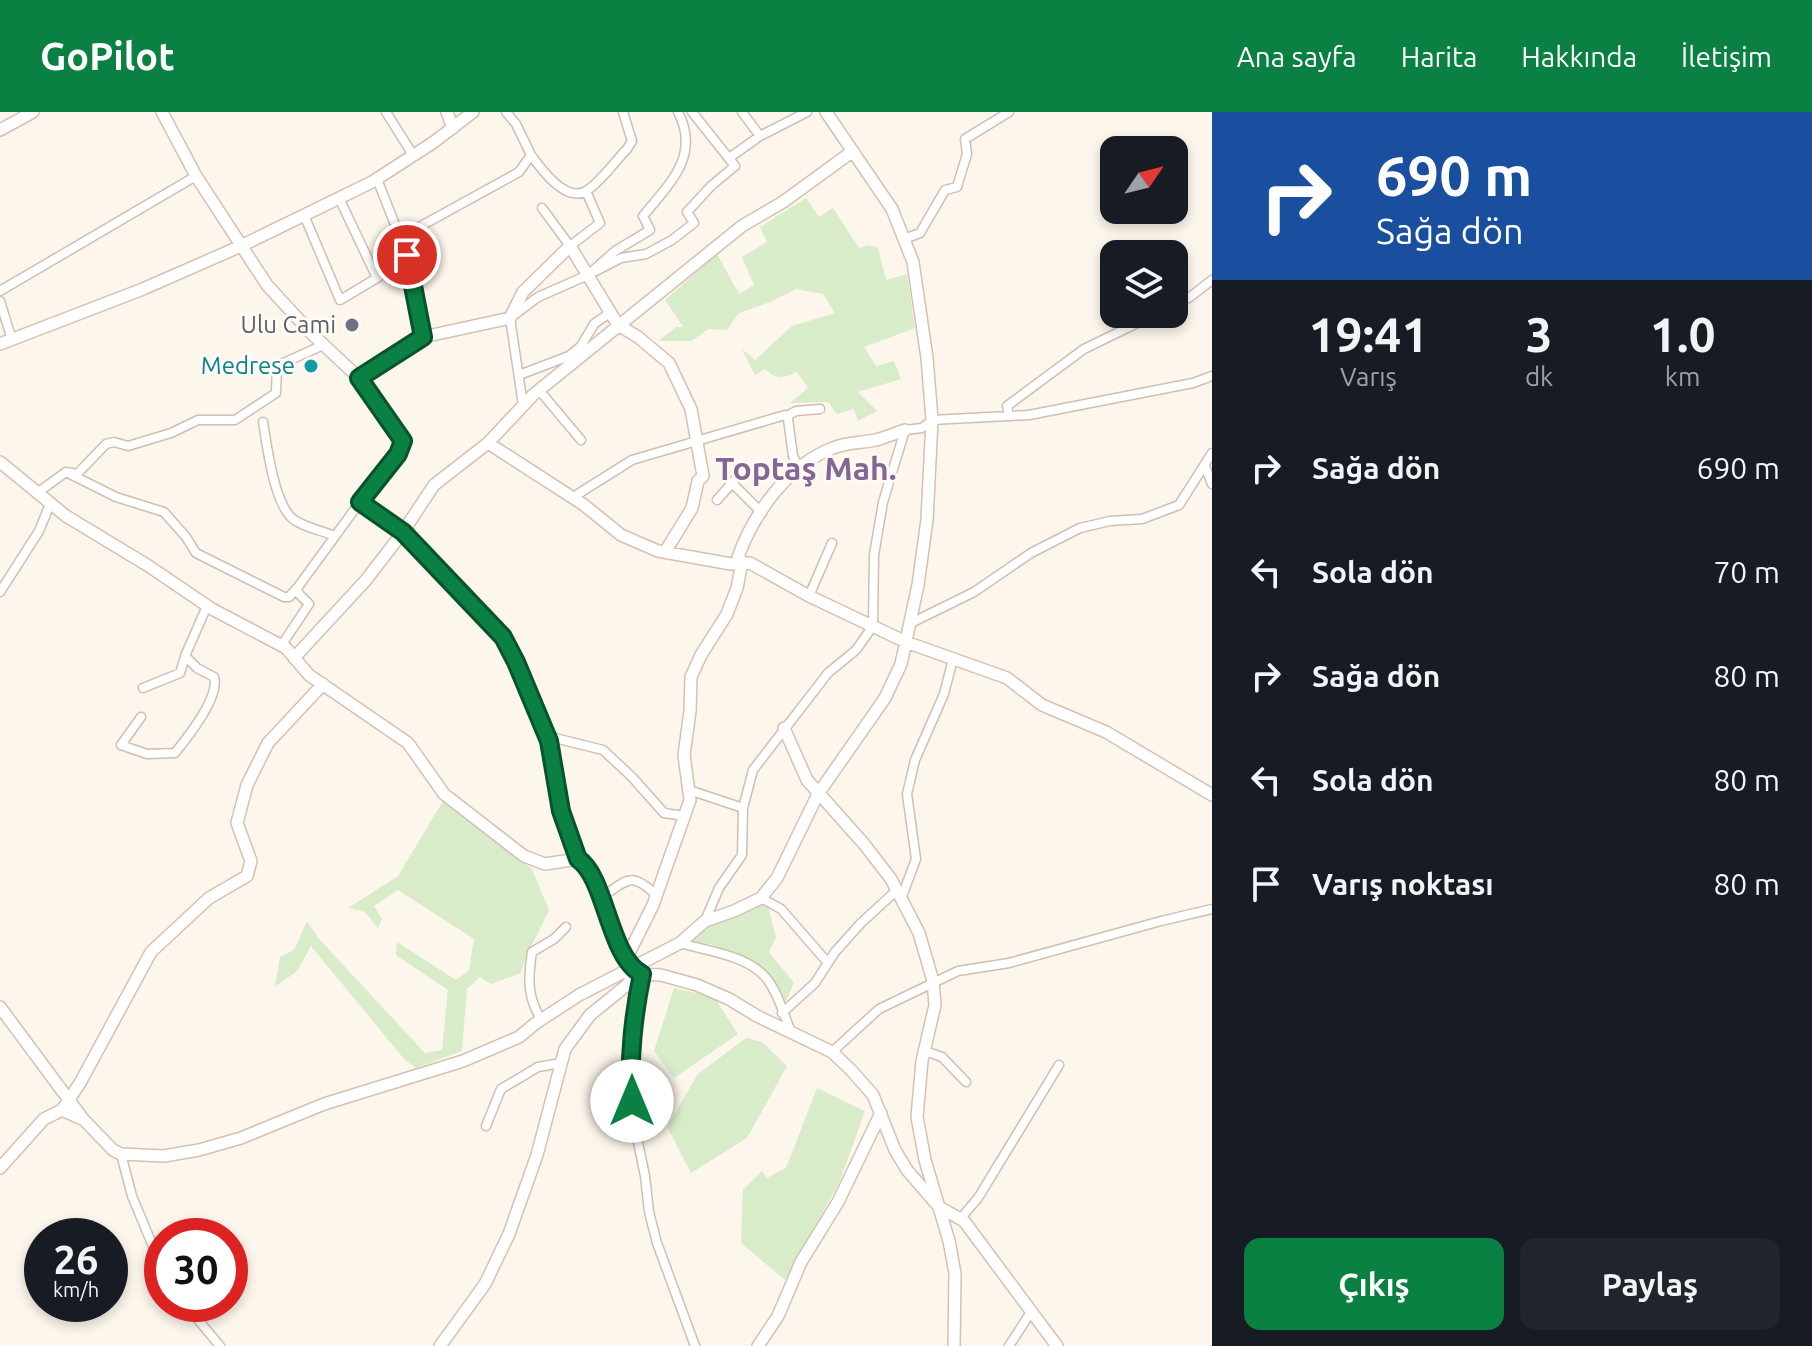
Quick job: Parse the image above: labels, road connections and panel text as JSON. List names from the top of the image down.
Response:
{
  "districts": ["Toptaş Mah."],
  "places": ["Ulu Cami", "Medrese"],
  "north": "top right",
  "page": {
    "header": "GoPilot",
    "nav": [
      "Ana sayfa",
      "Harita",
      "Hakkında",
      "İletişim"
    ],
    "turn": ["690 m", "Sağa dön"],
    "eta": [
      "19:41",
      "Varış",
      "3",
      "dk",
      "1.0",
      "km"
    ],
    "list": [
      {
        "name": "Sağa dön",
        "value": "690 m"
      },
      {
        "name": "Sola dön",
        "value": "70 m"
      },
      {
        "name": "Sağa dön",
        "value": "80 m"
      },
      {
        "name": "Sola dön",
        "value": "80 m"
      },
      {
        "name": "Varış noktası",
        "value": "80 m"
      }
    ],
    "speed": "26 km/h",
    "limit": "30",
    "buttons": ["Çıkış", "Paylaş"]
  }
}
